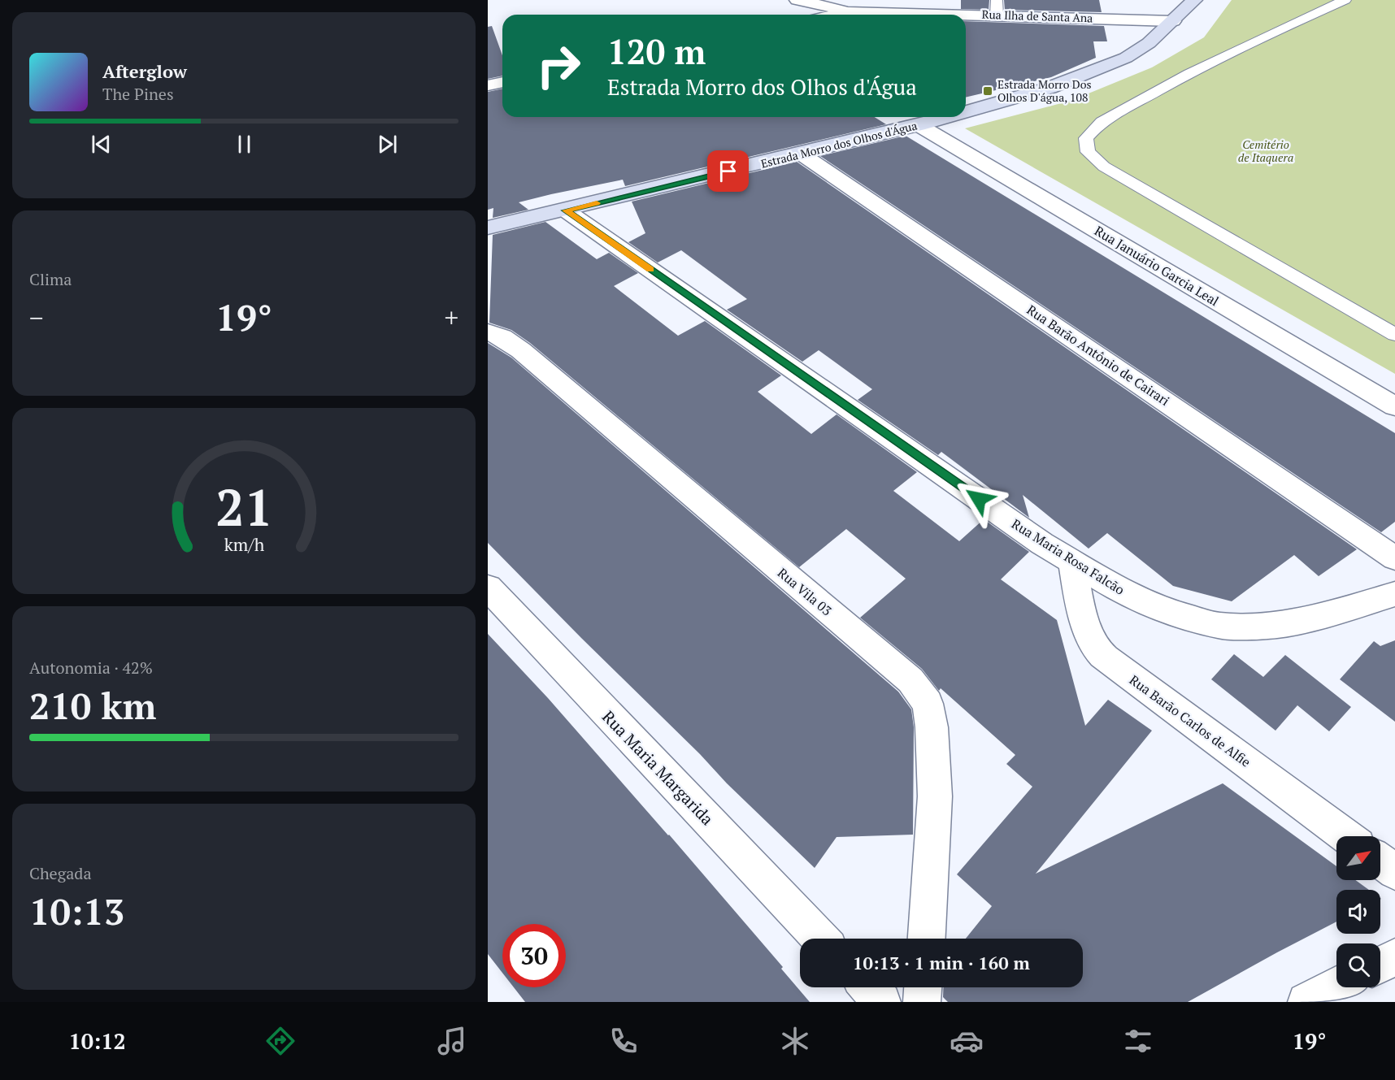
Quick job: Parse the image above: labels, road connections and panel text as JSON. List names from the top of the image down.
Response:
{
  "streets": {
    "main road": ["Estrada Morro dos Olhos d'Água"],
    "street": [
      "Rua Ilha de Santa Ana",
      "Rua Januário Garcia Leal",
      "Rua Barão Antônio de Cairari",
      "Rua Maria Rosa Falcão",
      "Rua Vila 03",
      "Rua Barão Carlos de Alfie",
      "Rua Maria Margarida"
    ]
  },
  "crossings": [
    ["Rua Ilha de Santa Ana", "Estrada Morro dos Olhos d'Água"],
    ["Estrada Morro dos Olhos d'Água", "Rua Januário Garcia Leal"],
    ["Estrada Morro dos Olhos d'Água", "Rua Barão Antônio de Cairari"],
    ["Estrada Morro dos Olhos d'Água", "Rua Maria Rosa Falcão"],
    ["Rua Maria Rosa Falcão", "Rua Barão Carlos de Alfie"]
  ],
  "parks": ["Cemitério de Itaquera"],
  "places": {
    "transit": ["Estrada Morro Dos Olhos D'água, 108"]
  },
  "north": "top right",
  "page": {
    "turn": ["120 m", "Estrada Morro dos Olhos d'Água"],
    "song": ["Afterglow", "The Pines"],
    "tile": [
      "Clima",
      ["Autonomia · 42%", "210 km"],
      ["Chegada", "10:13"]
    ],
    "heat": ["−", "19°", "+"],
    "limit": "30",
    "trip": "10:13 · 1 min · 160 m",
    "tabs": ["10:12", "19°"],
    "gauge": ["21", "km/h"]
  }
}
